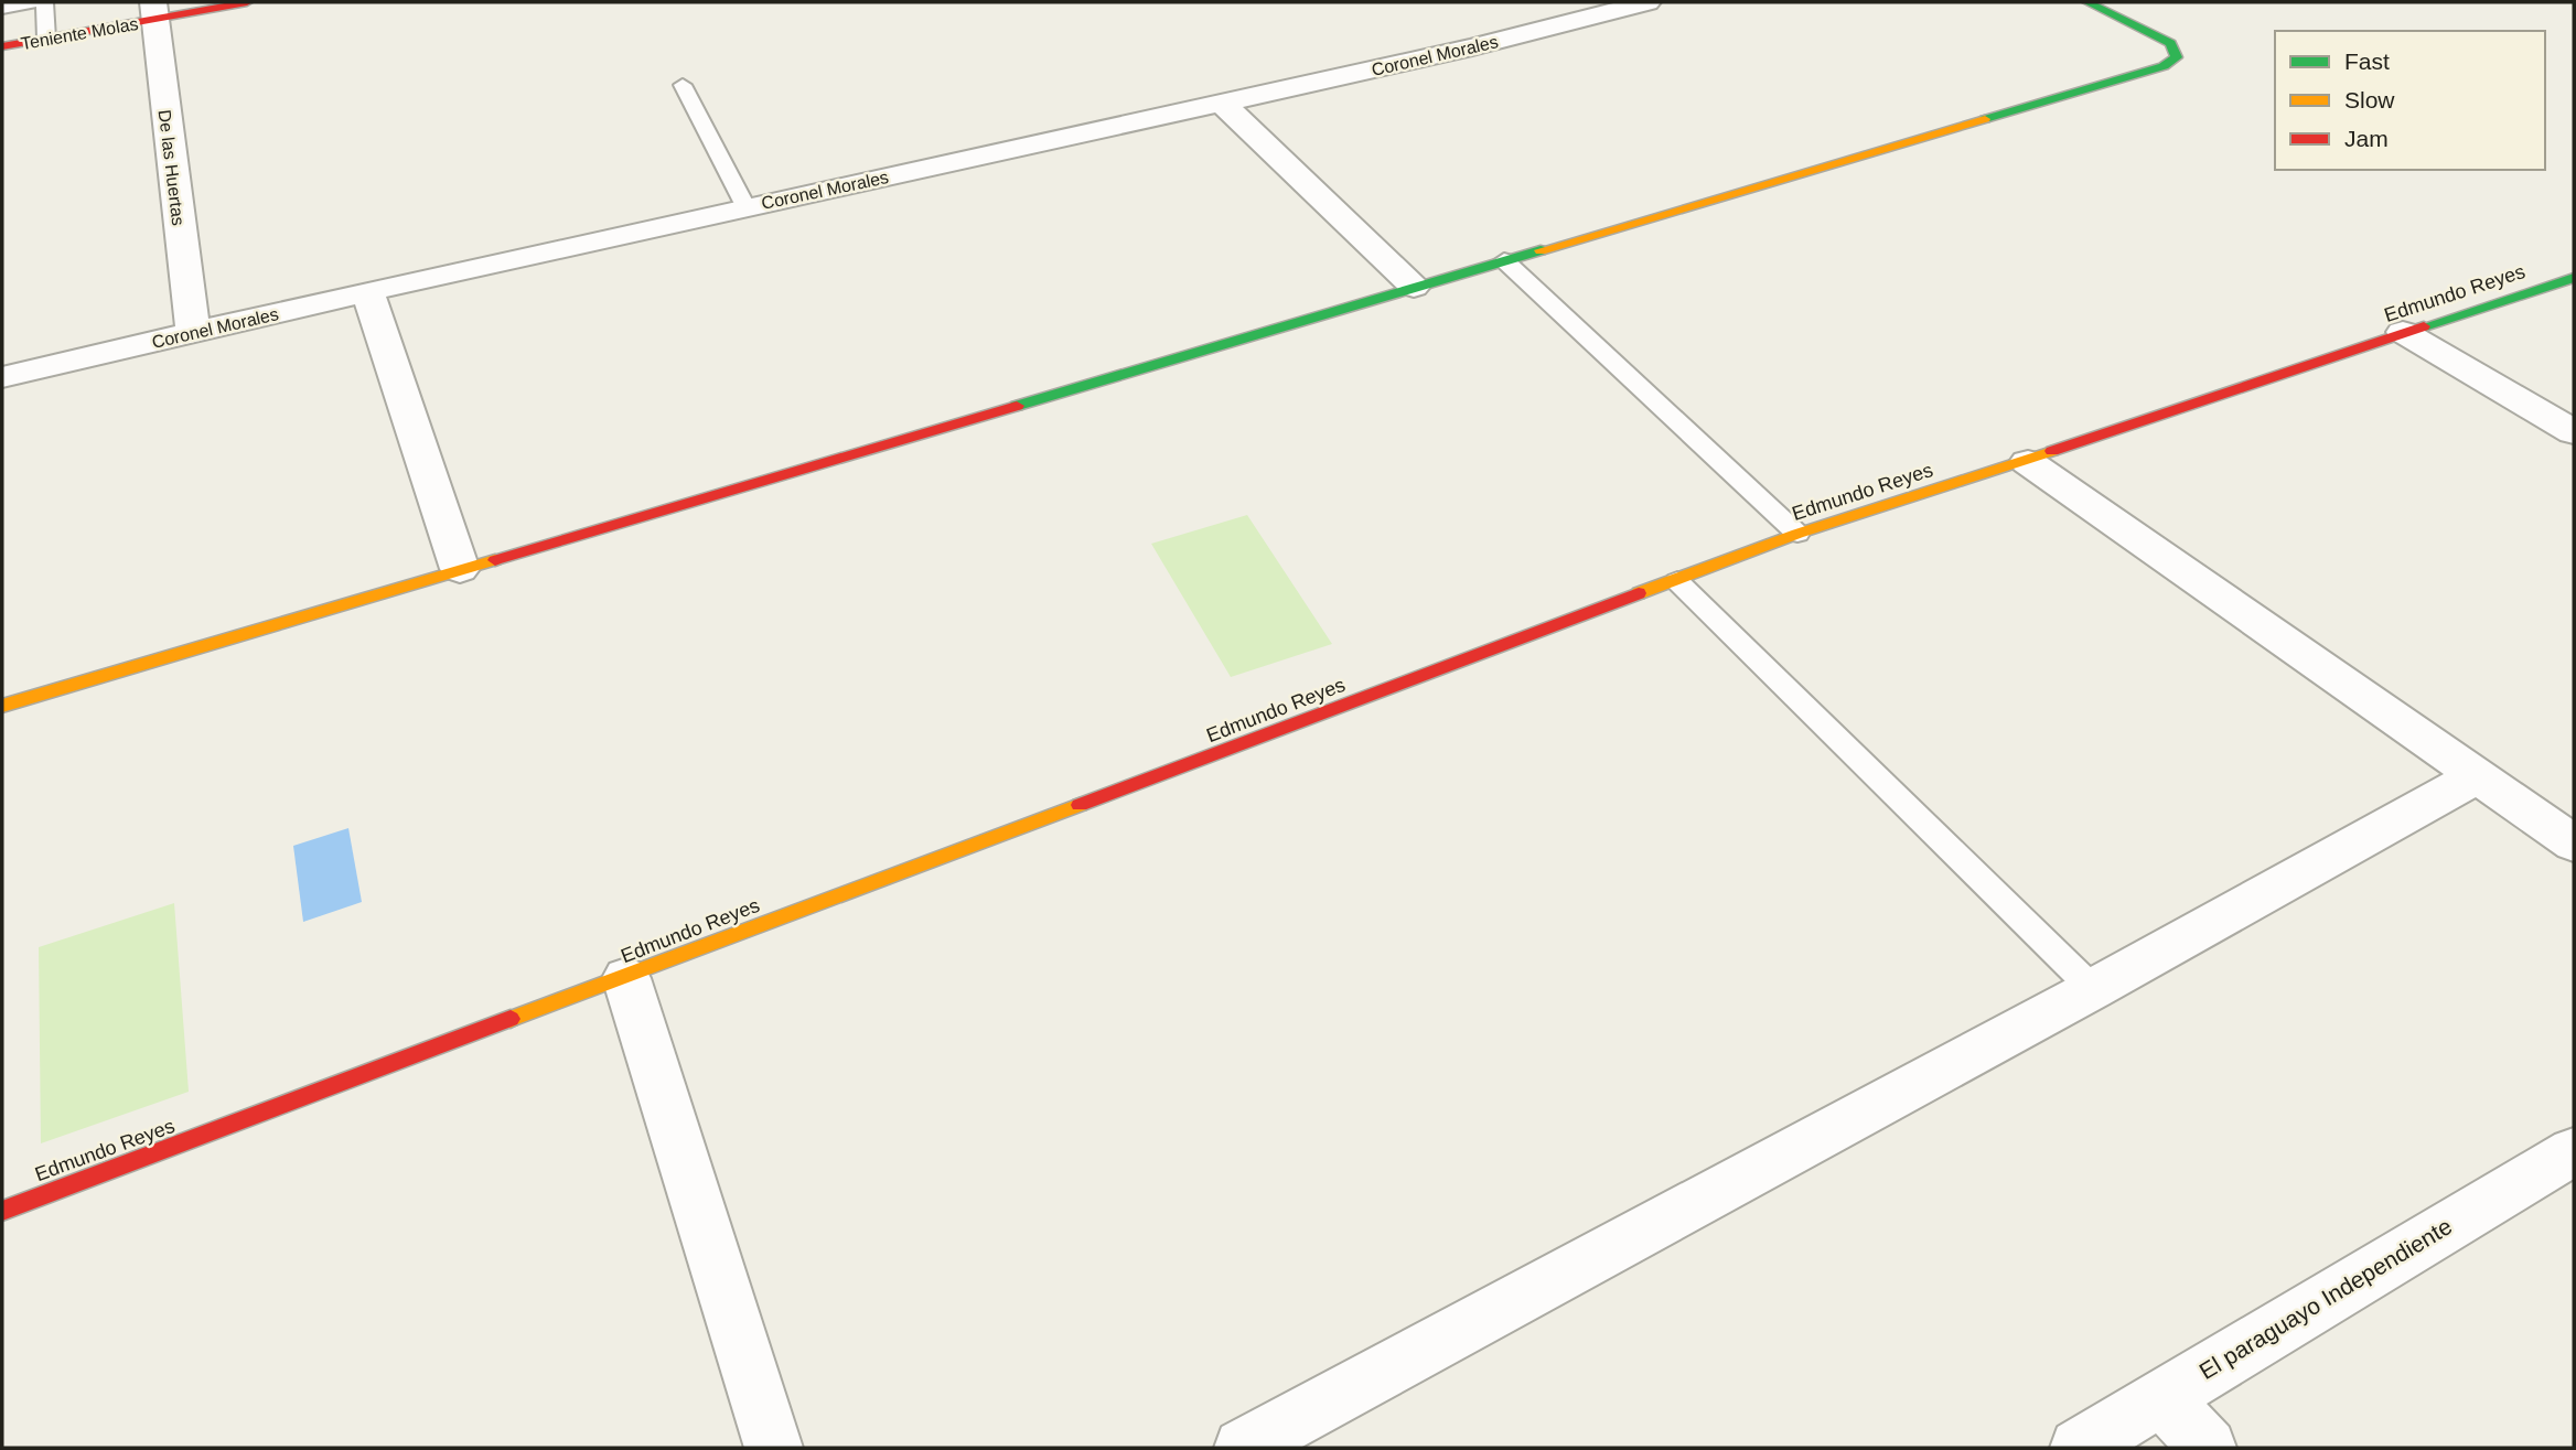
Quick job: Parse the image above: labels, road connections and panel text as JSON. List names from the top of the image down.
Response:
{
  "streets": {
    "street": [
      "Teniente Molas",
      "Coronel Morales",
      "De las Huertas",
      "Edmundo Reyes",
      "El paraguayo Independiente"
    ]
  },
  "crossings": [
    ["Teniente Molas", "De las Huertas"],
    ["Coronel Morales", "De las Huertas"]
  ],
  "legend": ["Fast", "Slow", "Jam"]
}
